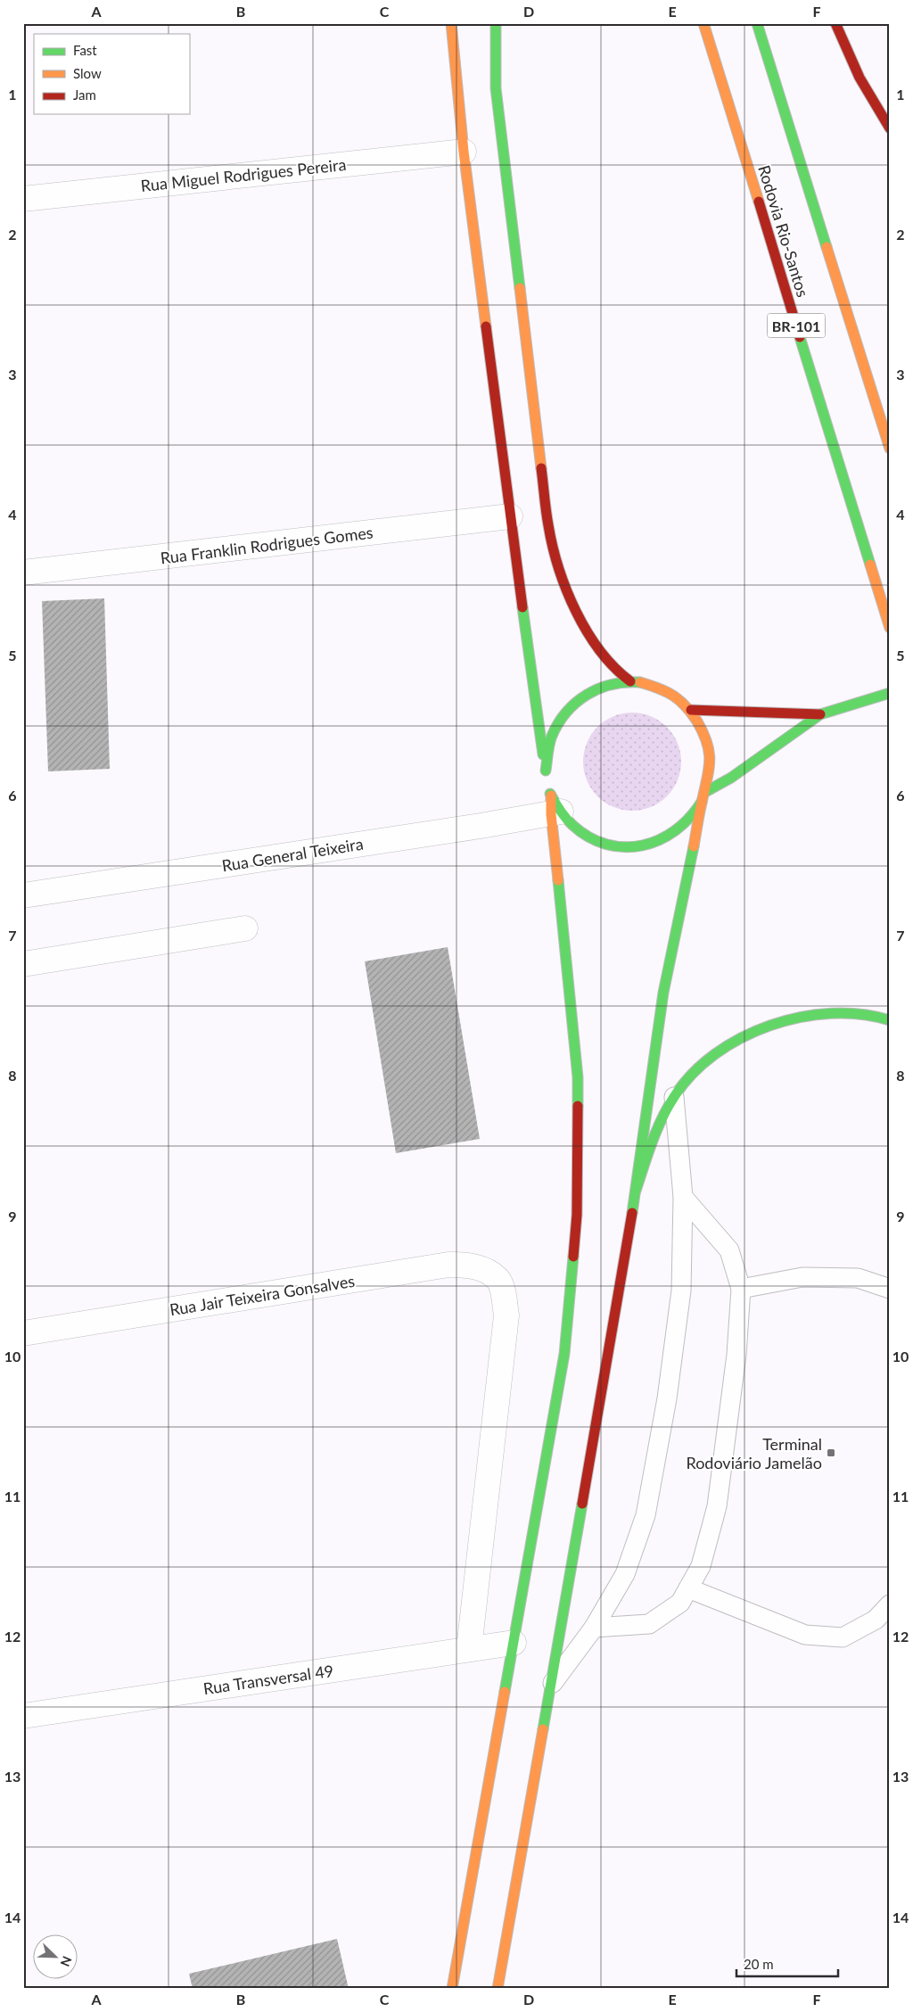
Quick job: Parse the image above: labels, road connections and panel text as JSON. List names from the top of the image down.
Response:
{
  "streets": {
    "main road": ["Rodovia Rio-Santos", "BR-101"],
    "street": [
      "Rua Miguel Rodrigues Pereira",
      "Rua Franklin Rodrigues Gomes",
      "Rua General Teixeira",
      "Rua Jair Teixeira Gonsalves",
      "Rua Transversal 49"
    ]
  },
  "crossings": [
    ["Rua Jair Teixeira Gonsalves", "Rua Transversal 49"]
  ],
  "places": {
    "transit": ["Terminal Rodoviário Jamelão"]
  },
  "legend": ["Fast", "Slow", "Jam"],
  "scale_bar": "20 m",
  "north": "bottom right",
  "grid": {
    "columns": [
      "A",
      "B",
      "C",
      "D",
      "E",
      "F"
    ],
    "rows": [
      "1",
      "2",
      "3",
      "4",
      "5",
      "6",
      "7",
      "8",
      "9",
      "10",
      "11",
      "12",
      "13",
      "14"
    ]
  }
}
